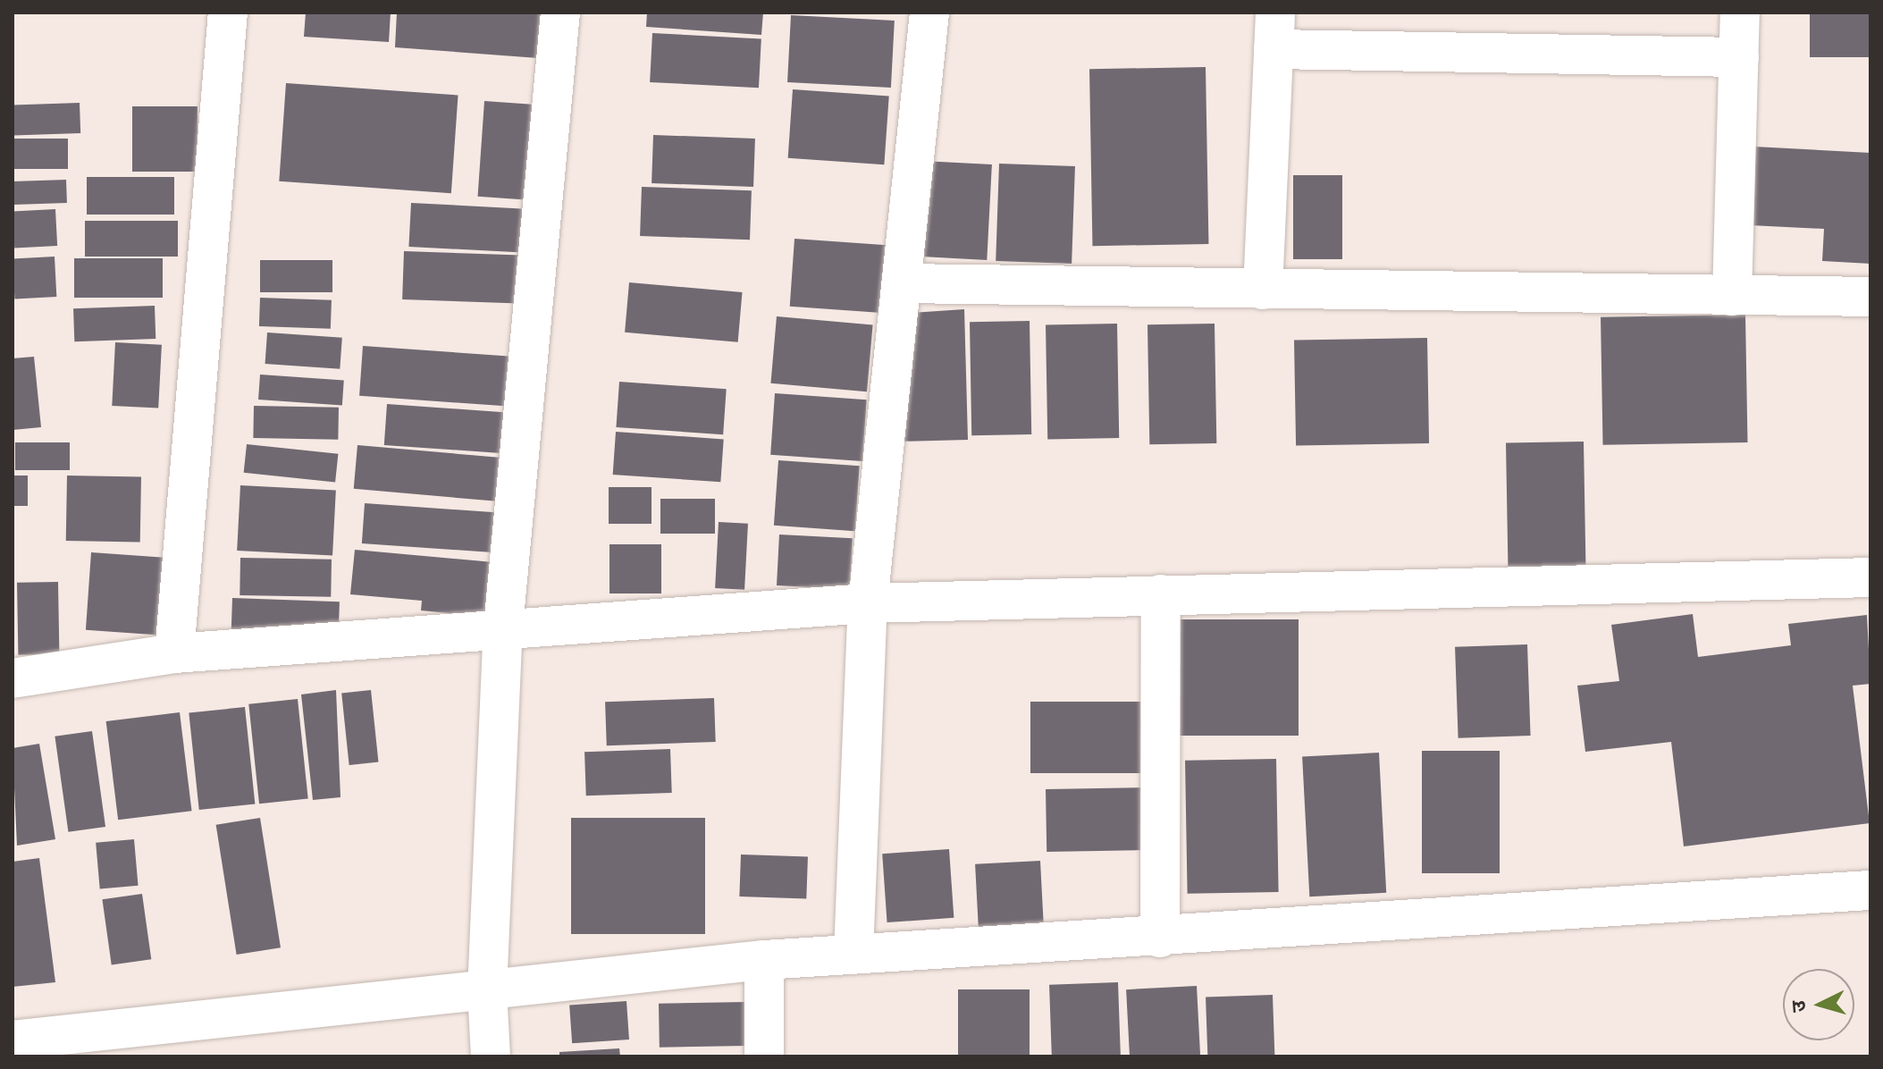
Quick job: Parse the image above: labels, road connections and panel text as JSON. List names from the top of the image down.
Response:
{
  "north": "left"
}
